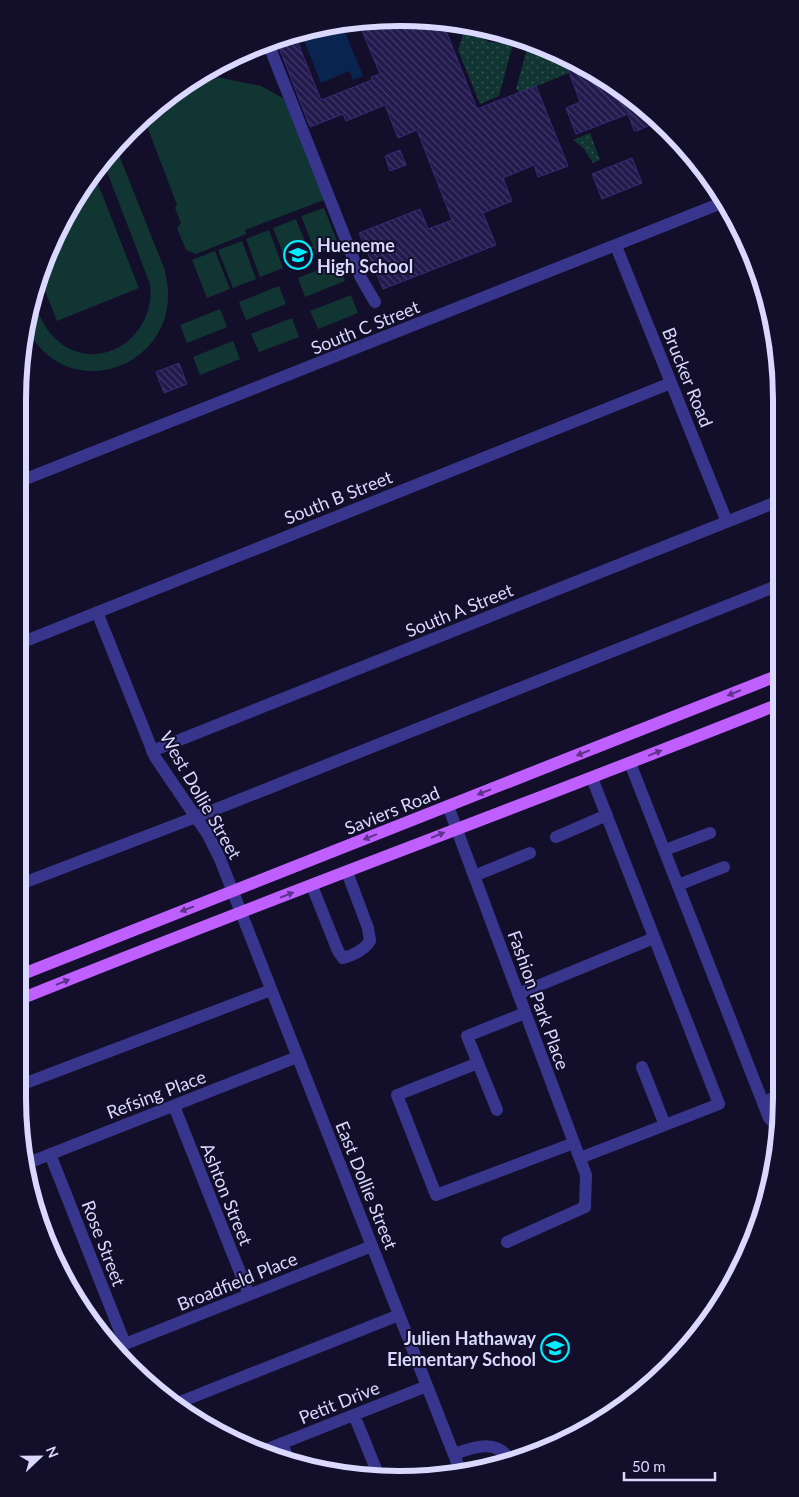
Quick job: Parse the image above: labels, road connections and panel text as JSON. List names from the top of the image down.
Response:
{
  "streets": {
    "main road": ["Saviers Road"],
    "street": [
      "South C Street",
      "Brucker Road",
      "South B Street",
      "South A Street",
      "West Dollie Street",
      "Fashion Park Place",
      "Refsing Place",
      "East Dollie Street",
      "Ashton Street",
      "Rose Street",
      "Broadfield Place",
      "Petit Drive"
    ]
  },
  "crossings": [
    ["South C Street", "Brucker Road"],
    ["Brucker Road", "South B Street"],
    ["Brucker Road", "South A Street"],
    ["South B Street", "West Dollie Street"],
    ["South A Street", "West Dollie Street"],
    ["West Dollie Street", "Saviers Road"],
    ["West Dollie Street", "East Dollie Street"],
    ["Saviers Road", "Fashion Park Place"],
    ["Refsing Place", "East Dollie Street"],
    ["Refsing Place", "Ashton Street"],
    ["Refsing Place", "Rose Street"],
    ["East Dollie Street", "Broadfield Place"],
    ["East Dollie Street", "Petit Drive"],
    ["Ashton Street", "Broadfield Place"]
  ],
  "places": {
    "school or university": ["Hueneme High School", "Julien Hathaway Elementary School"]
  },
  "scale_bar": "50 m",
  "north": "right"
}
